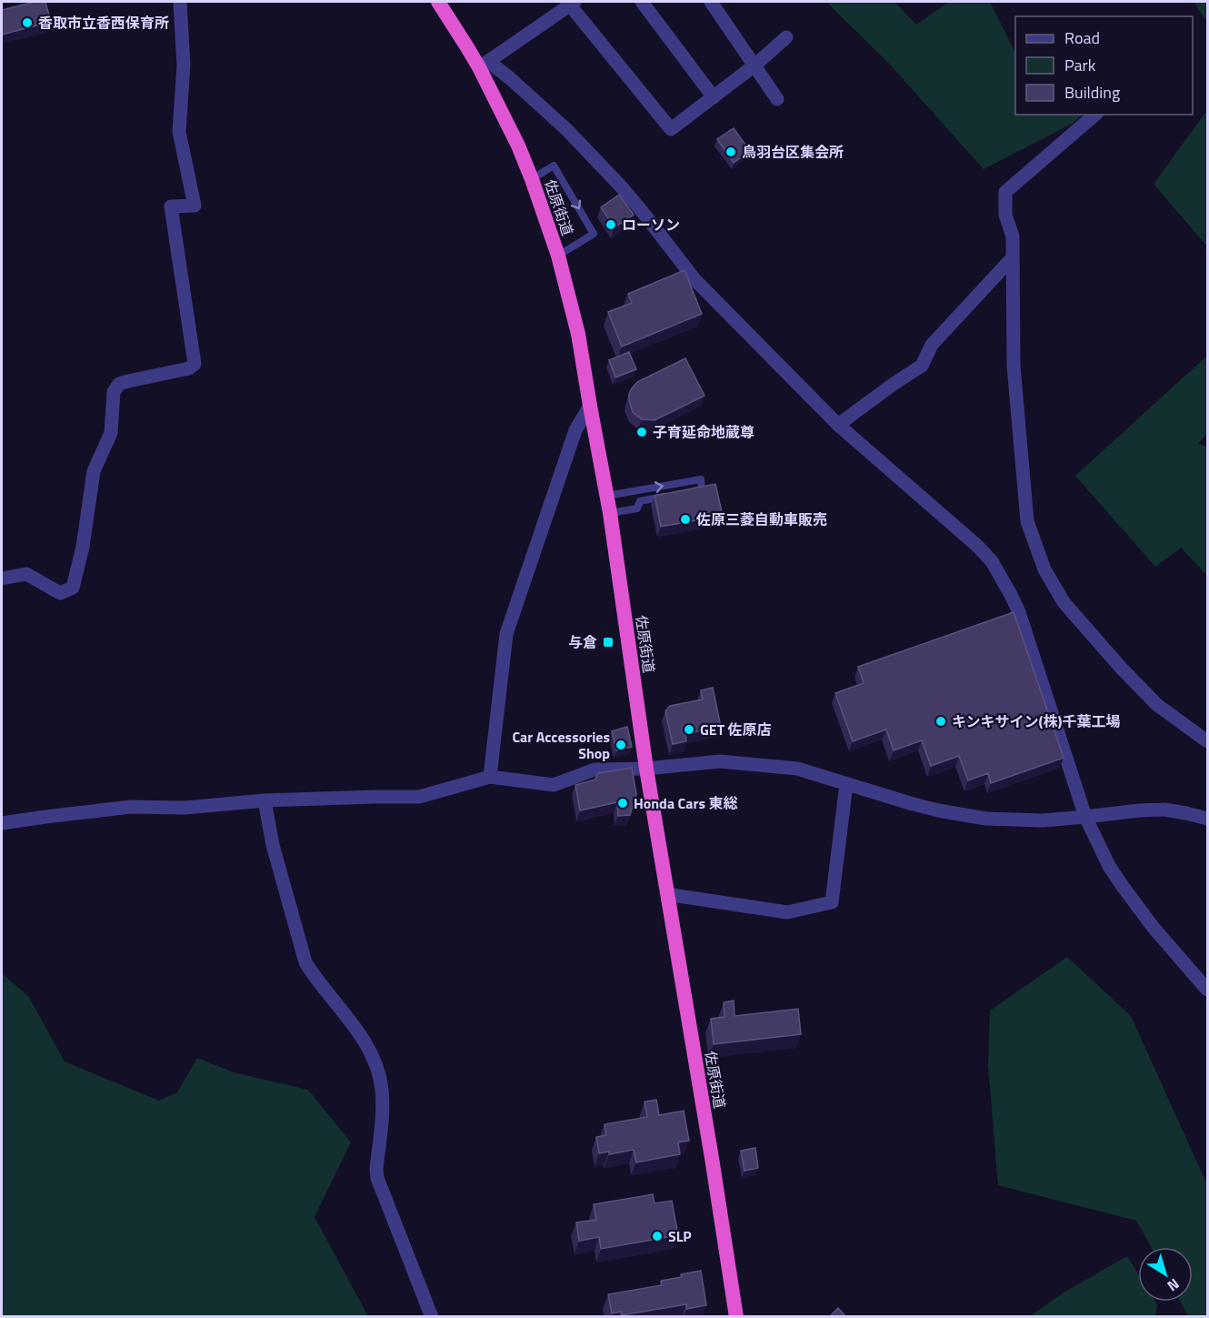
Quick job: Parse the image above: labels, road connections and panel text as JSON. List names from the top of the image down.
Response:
{
  "streets": {
    "highway": ["佐原街道"]
  },
  "places": {
    "other": [
      "香取市立香西保育所",
      "鳥羽台区集会所",
      "ローソン",
      "子育延命地蔵尊",
      "佐原三菱自動車販売",
      "キンキサイン(株)千葉工場",
      "GET 佐原店",
      "Car Accessories Shop",
      "Honda Cars 東総",
      "SLP"
    ],
    "transit": ["与倉"]
  },
  "legend": ["Road", "Park", "Building"],
  "north": "bottom right"
}
